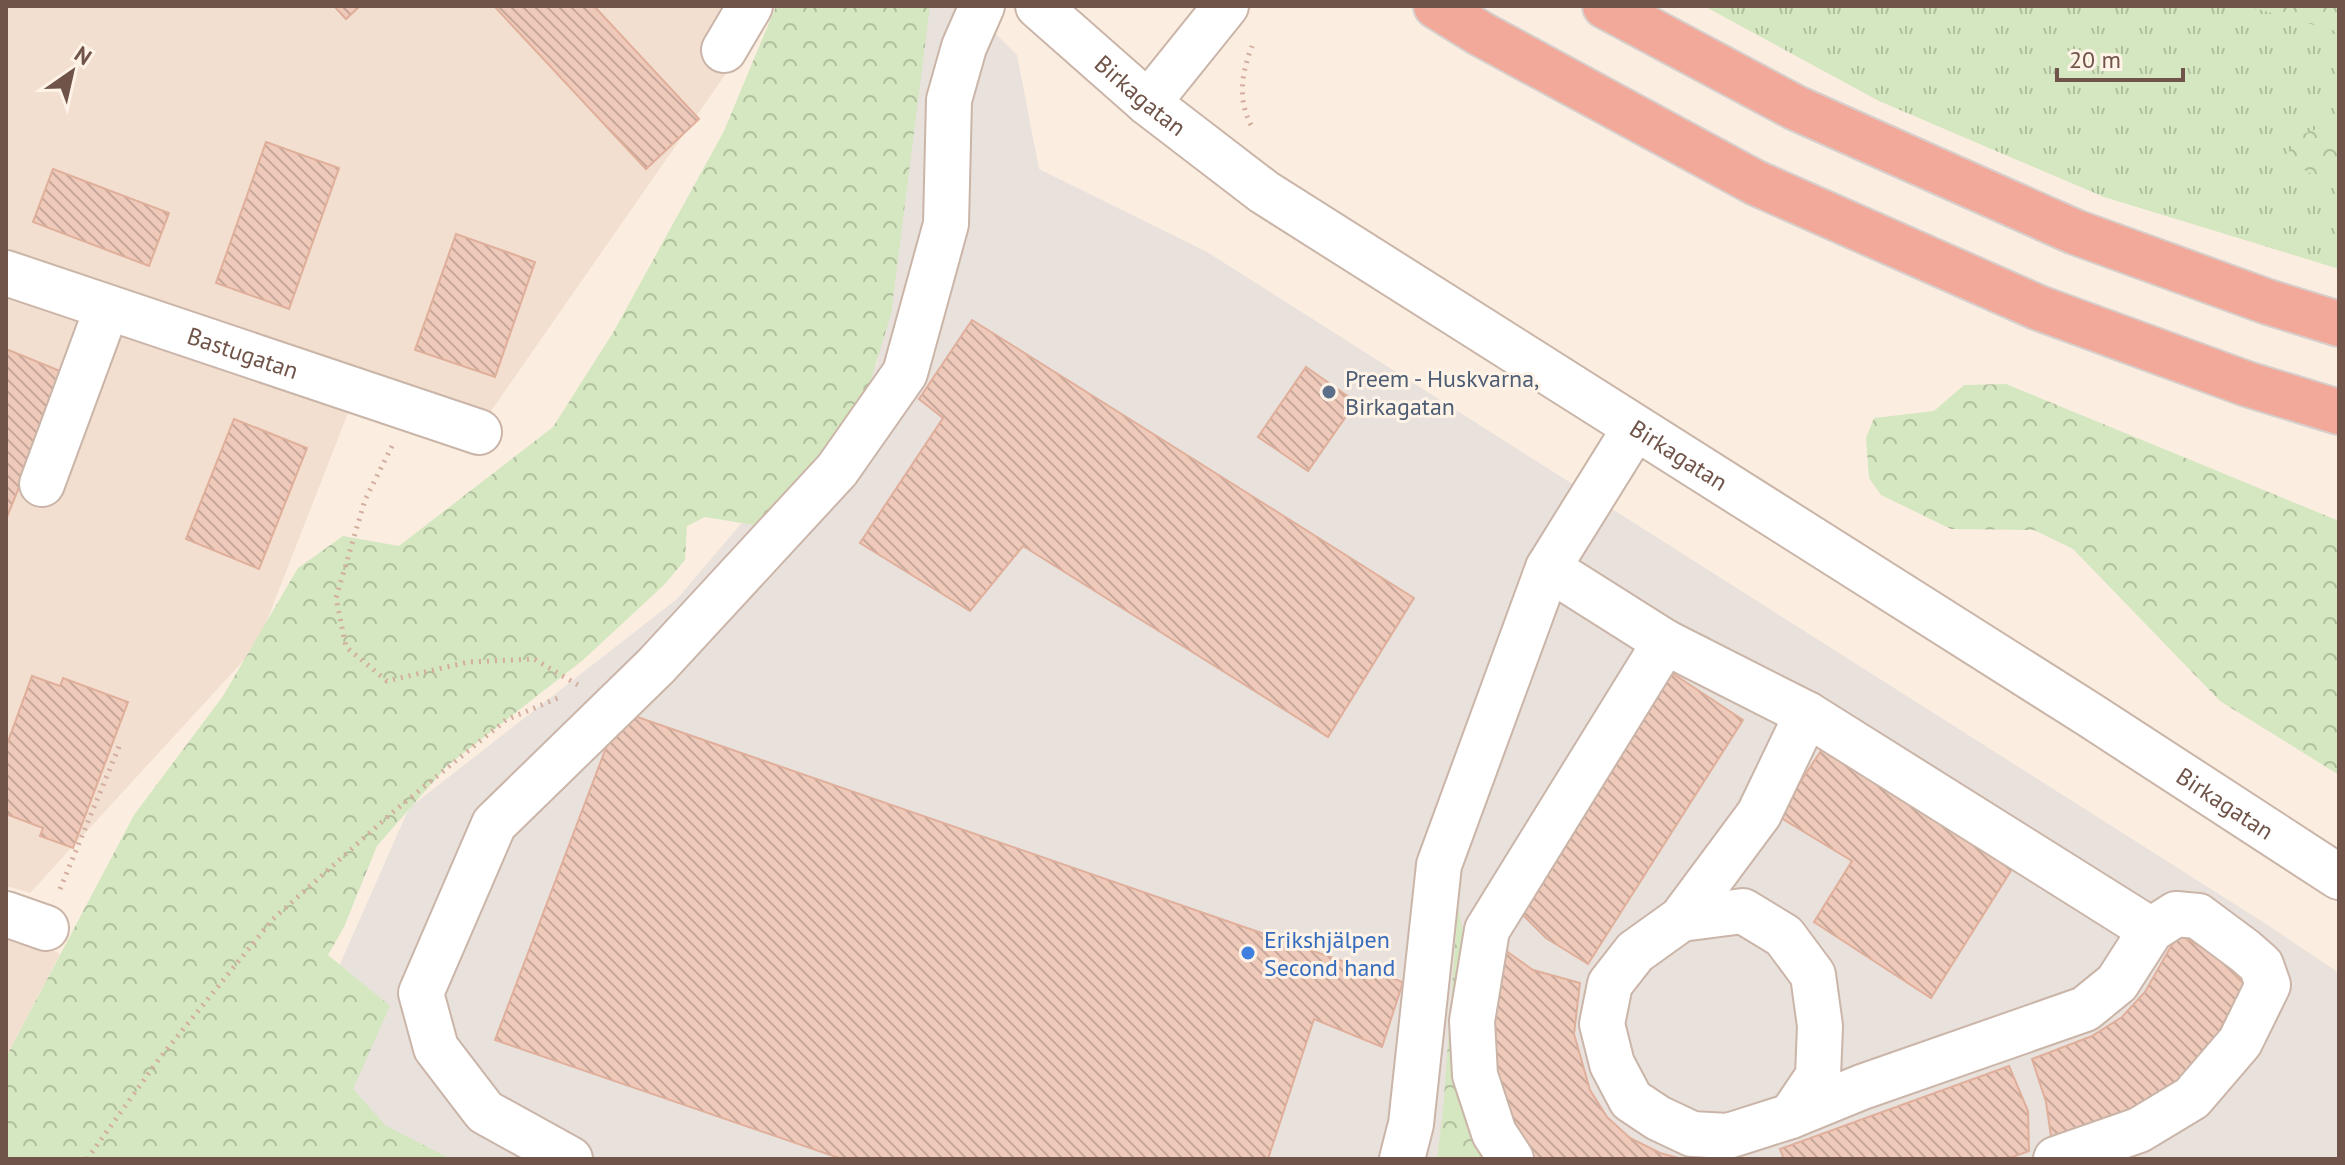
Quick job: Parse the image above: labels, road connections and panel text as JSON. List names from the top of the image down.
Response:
{
  "streets": {
    "street": ["Birkagatan", "Bastugatan"]
  },
  "places": ["Preem - Huskvarna, Birkagatan", "Erikshjälpen Second hand"],
  "scale_bar": "20 m",
  "north": "top right"
}
